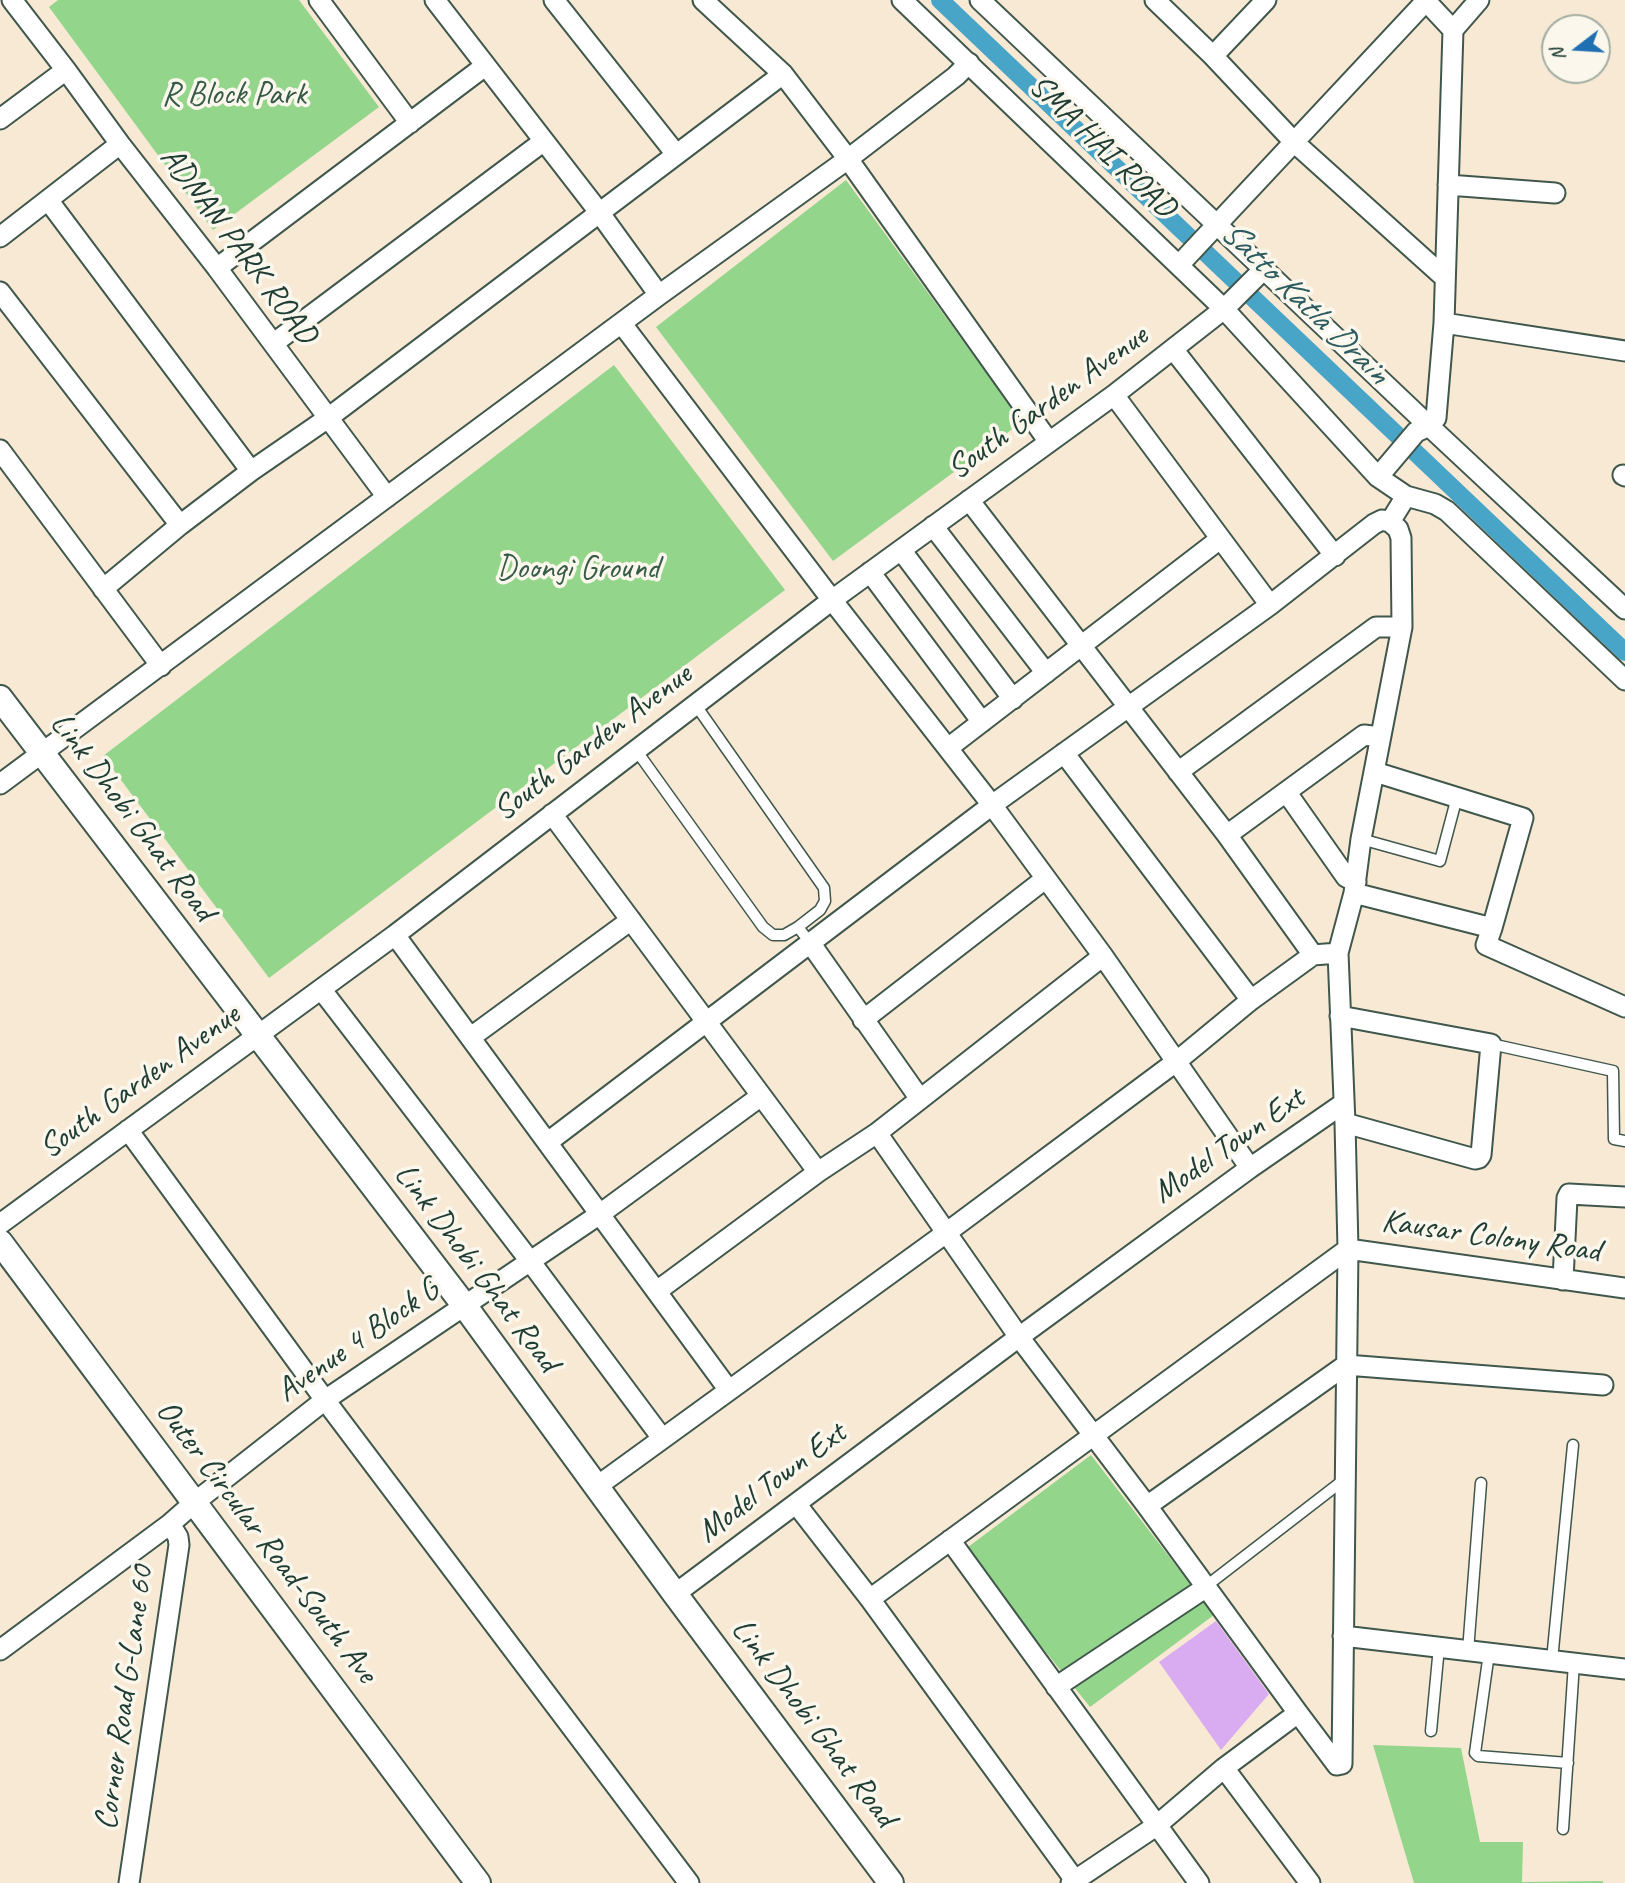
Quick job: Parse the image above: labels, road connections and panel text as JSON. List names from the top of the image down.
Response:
{
  "streets": {
    "street": [
      "SMA HAI ROAD",
      "ADNAN PARK ROAD",
      "South Garden Avenue",
      "Link Dhobi Ghat Road",
      "Model Town Ext",
      "Kausar Colony Road",
      "Avenue 4 Block G",
      "Outer Circular Road-South Ave",
      "Corner Road G-Lane 60"
    ]
  },
  "crossings": [
    ["SMA HAI ROAD", "South Garden Avenue"],
    ["South Garden Avenue", "Link Dhobi Ghat Road"],
    ["Link Dhobi Ghat Road", "Model Town Ext"],
    ["Link Dhobi Ghat Road", "Avenue 4 Block G"],
    ["Avenue 4 Block G", "Outer Circular Road-South Ave"],
    ["Avenue 4 Block G", "Corner Road G-Lane 60"]
  ],
  "water": ["Satto Katla Drain"],
  "parks": ["R Block Park", "Doongi Ground"],
  "north": "left"
}
